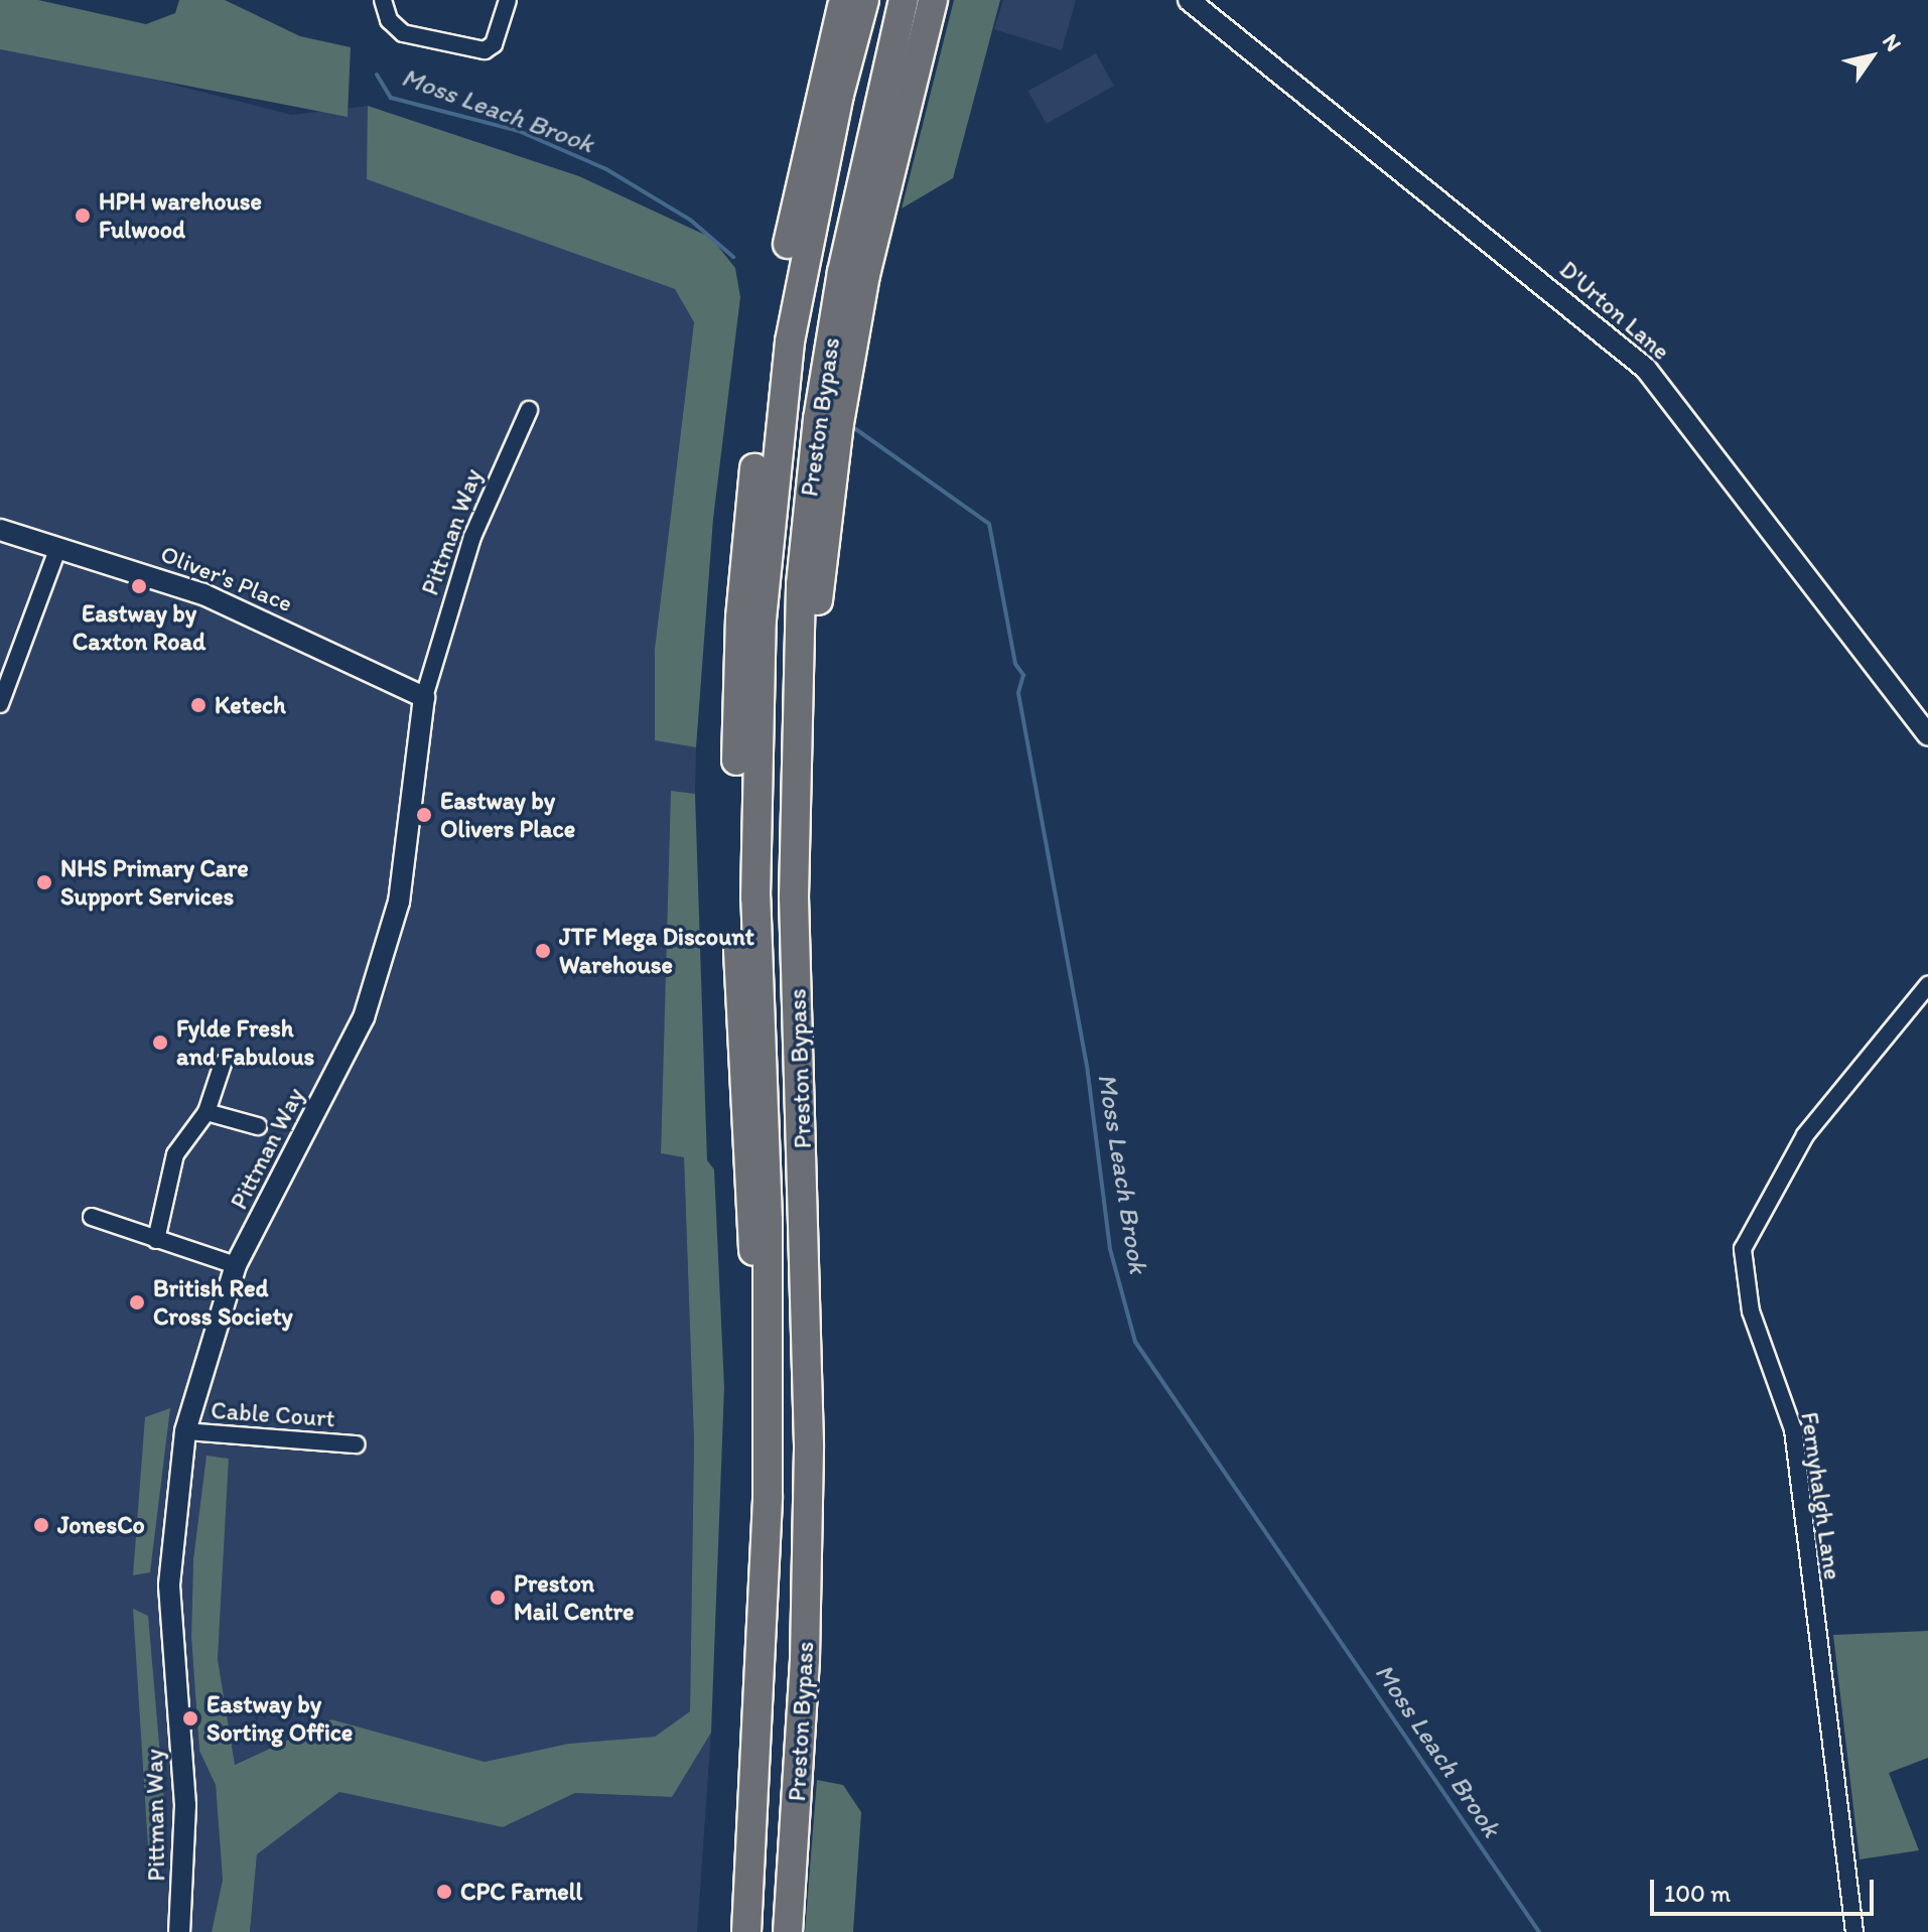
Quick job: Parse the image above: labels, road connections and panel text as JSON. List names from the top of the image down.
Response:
{
  "streets": {
    "highway": ["Preston Bypass"],
    "street": [
      "D'Urton Lane",
      "Pittman Way",
      "Oliver's Place",
      "Cable Court",
      "Fernyhalgh Lane"
    ]
  },
  "crossings": [
    ["Pittman Way", "Oliver's Place"],
    ["Pittman Way", "Cable Court"]
  ],
  "water": ["Moss Leach Brook"],
  "places": [
    "HPH warehouse Fulwood",
    "Eastway by Caxton Road",
    "Ketech",
    "Eastway by Olivers Place",
    "NHS Primary Care Support Services",
    "JTF Mega Discount Warehouse",
    "Fylde Fresh and Fabulous",
    "British Red Cross Society",
    "JonesCo",
    "Preston Mail Centre",
    "Eastway by Sorting Office",
    "CPC Farnell"
  ],
  "scale_bar": "100 m",
  "north": "top right"
}
